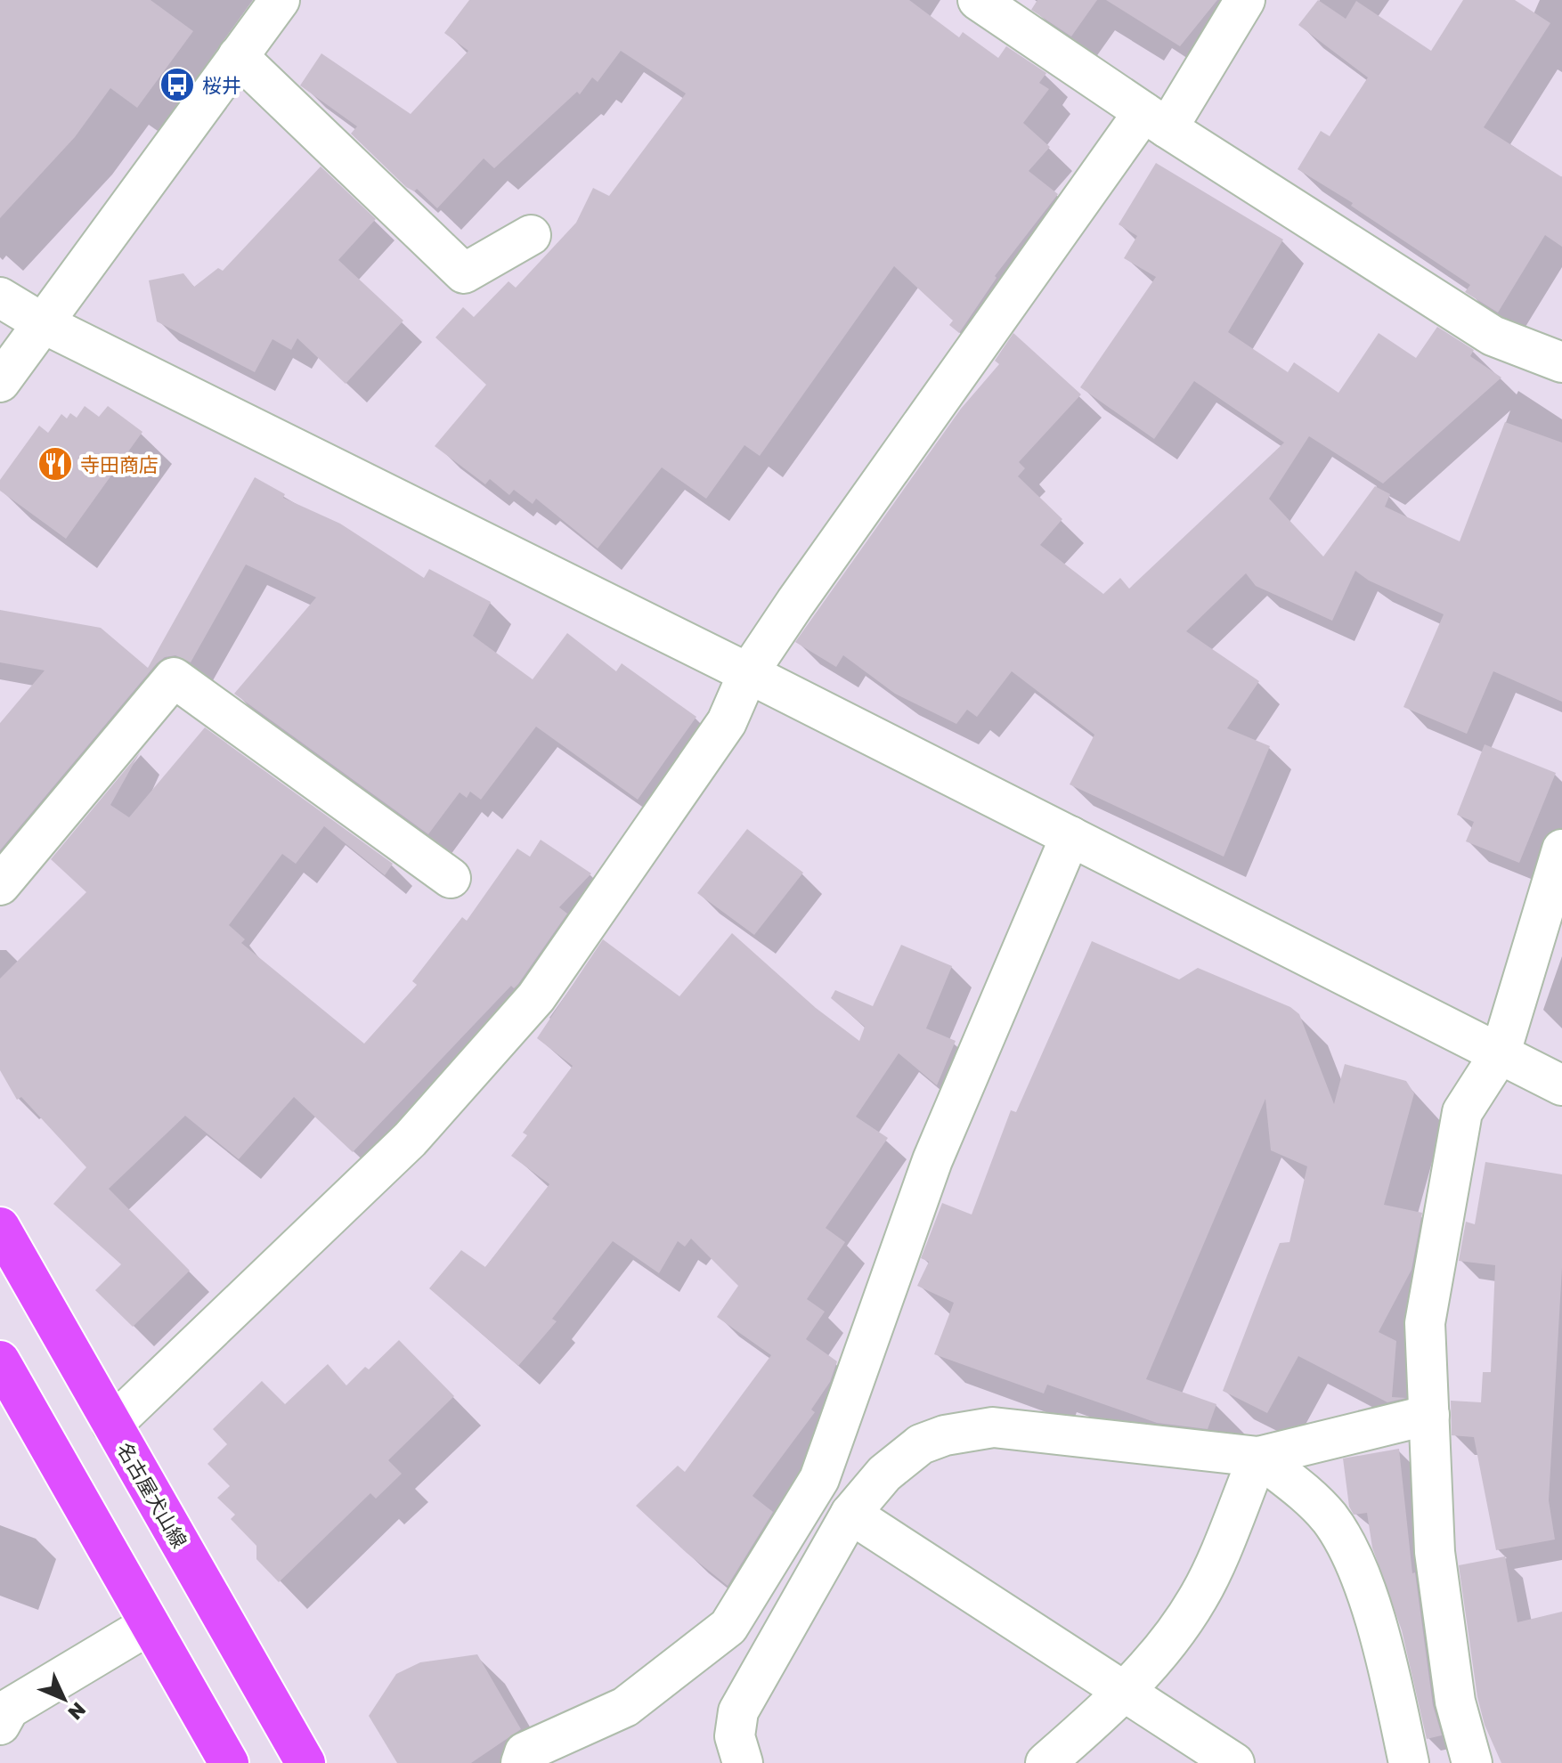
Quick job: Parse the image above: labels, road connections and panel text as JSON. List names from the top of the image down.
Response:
{
  "streets": {
    "main road": ["名古屋犬山線"]
  },
  "places": {
    "bus stop": ["桜井"],
    "restaurant": ["寺田商店"]
  },
  "north": "bottom right"
}
